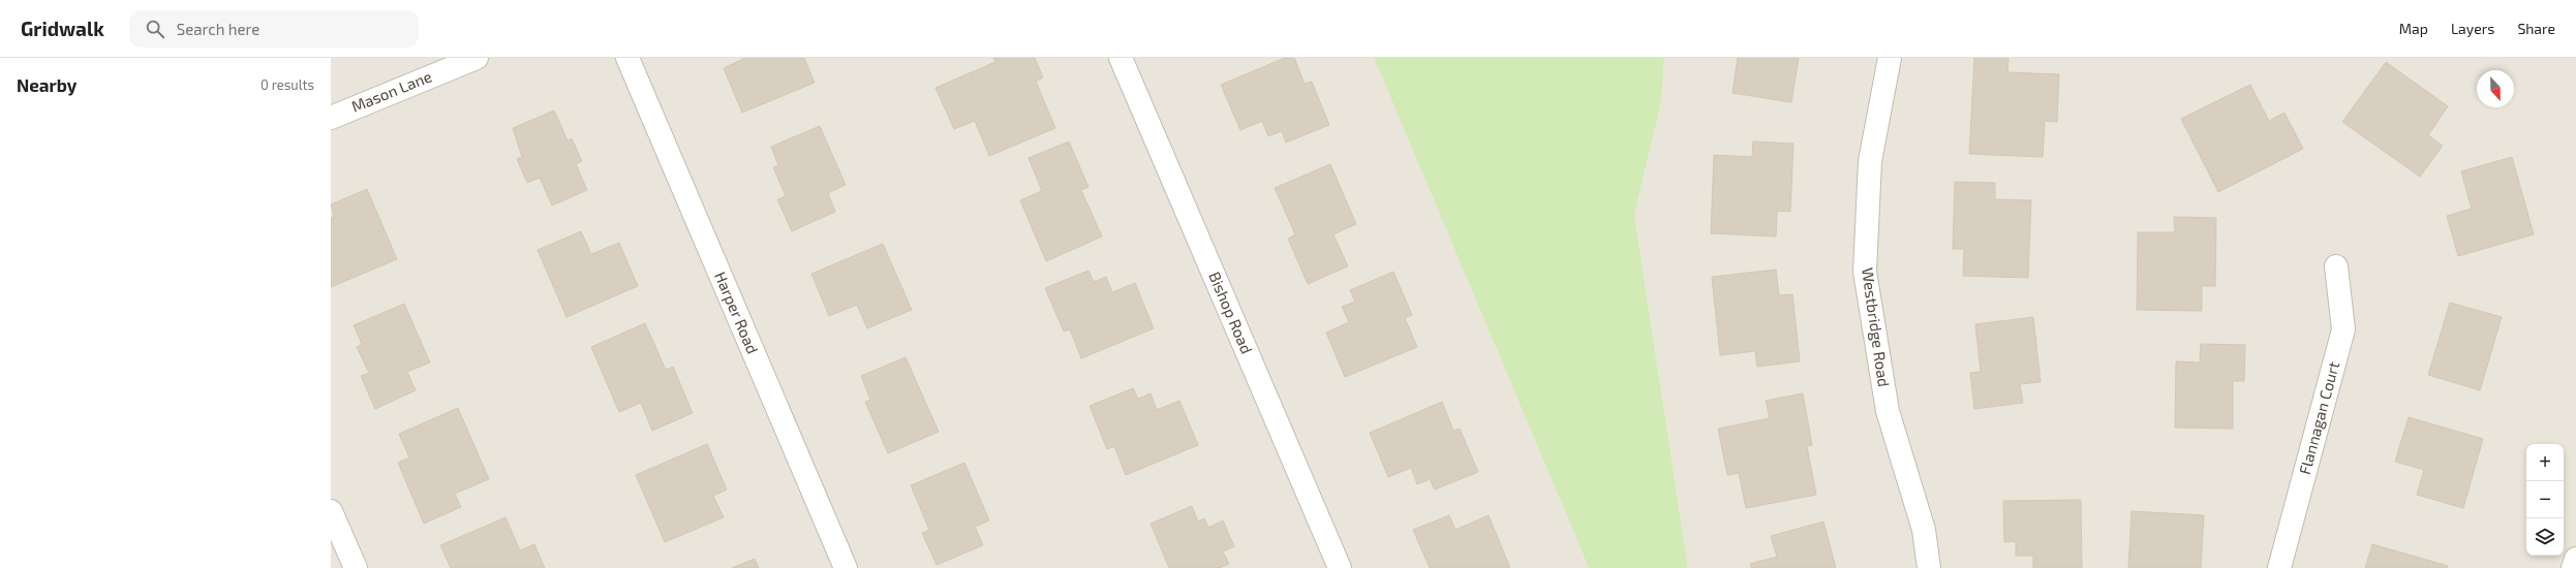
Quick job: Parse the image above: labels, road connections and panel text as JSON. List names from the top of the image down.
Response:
{
  "streets": {
    "street": [
      "Mason Lane",
      "Harper Road",
      "Bishop Road",
      "Westbridge Road",
      "Flannagan Court"
    ]
  },
  "north": "bottom",
  "page": {
    "header": "Gridwalk",
    "search": "Search here",
    "nav": ["Map", "Layers", "Share"],
    "heading": ["Nearby", "0 results"],
    "map_buttons": ["+", "−"]
  }
}
